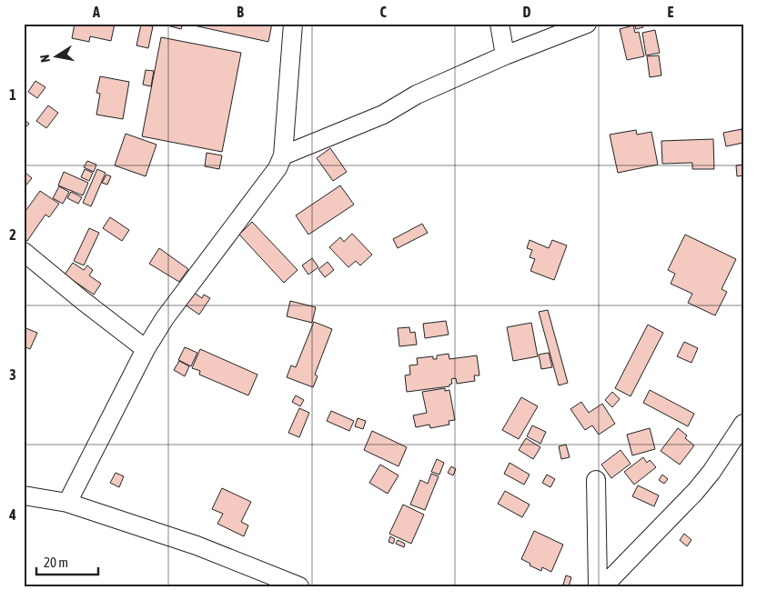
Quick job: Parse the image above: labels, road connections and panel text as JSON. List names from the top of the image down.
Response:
{
  "scale_bar": "20 m",
  "north": "left",
  "grid": {
    "columns": [
      "A",
      "B",
      "C",
      "D",
      "E"
    ],
    "rows": [
      "1",
      "2",
      "3",
      "4"
    ]
  }
}
